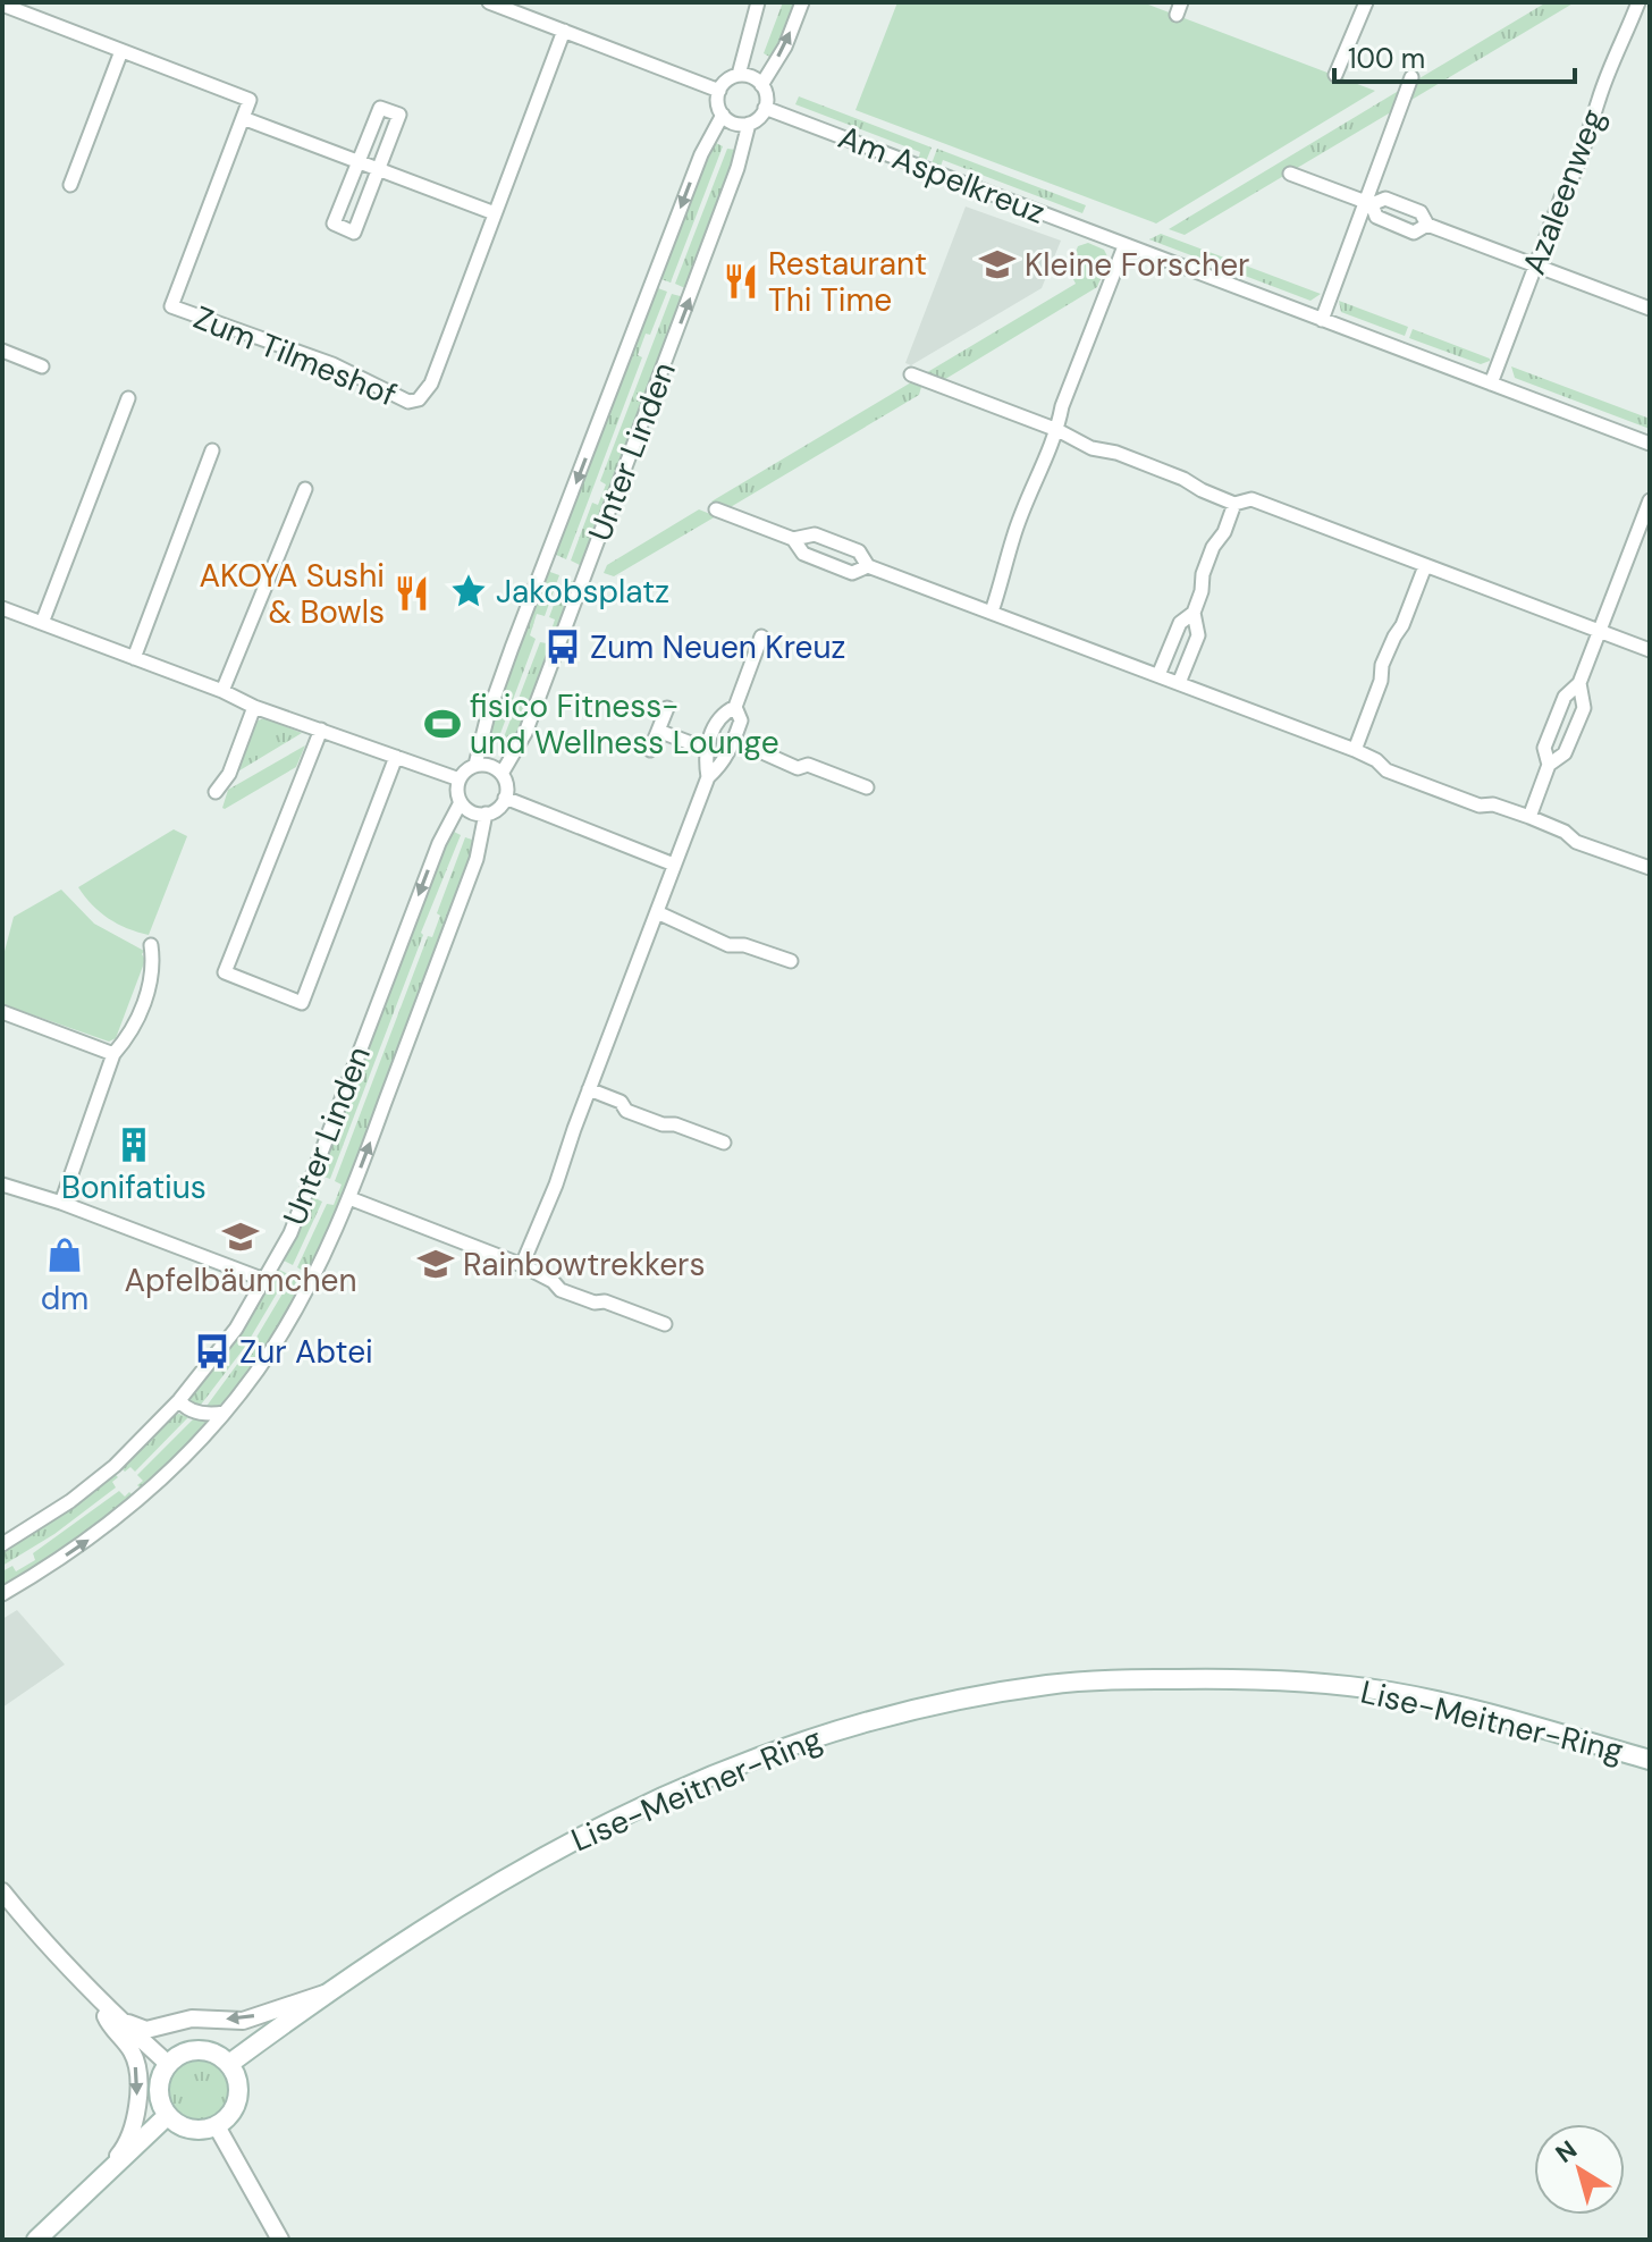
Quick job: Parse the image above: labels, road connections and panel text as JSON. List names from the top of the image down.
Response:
{
  "streets": {
    "main road": ["Lise-Meitner-Ring"],
    "street": [
      "Am Aspelkreuz",
      "Azaleenweg",
      "Zum Tilmeshof",
      "Unter Linden"
    ]
  },
  "crossings": [
    ["Am Aspelkreuz", "Azaleenweg"],
    ["Am Aspelkreuz", "Unter Linden"]
  ],
  "places": {
    "school or university": ["Kleine Forscher", "Apfelbäumchen", "Rainbowtrekkers"],
    "restaurant": ["Restaurant Thi Time", "AKOYA Sushi & Bowls"],
    "place": ["Jakobsplatz"],
    "bus stop": ["Zum Neuen Kreuz", "Zur Abtei"],
    "sports": ["fisico Fitness- und Wellness Lounge"],
    "building": ["Bonifatius"],
    "shop": ["dm"]
  },
  "scale_bar": "100 m",
  "north": "top left"
}
